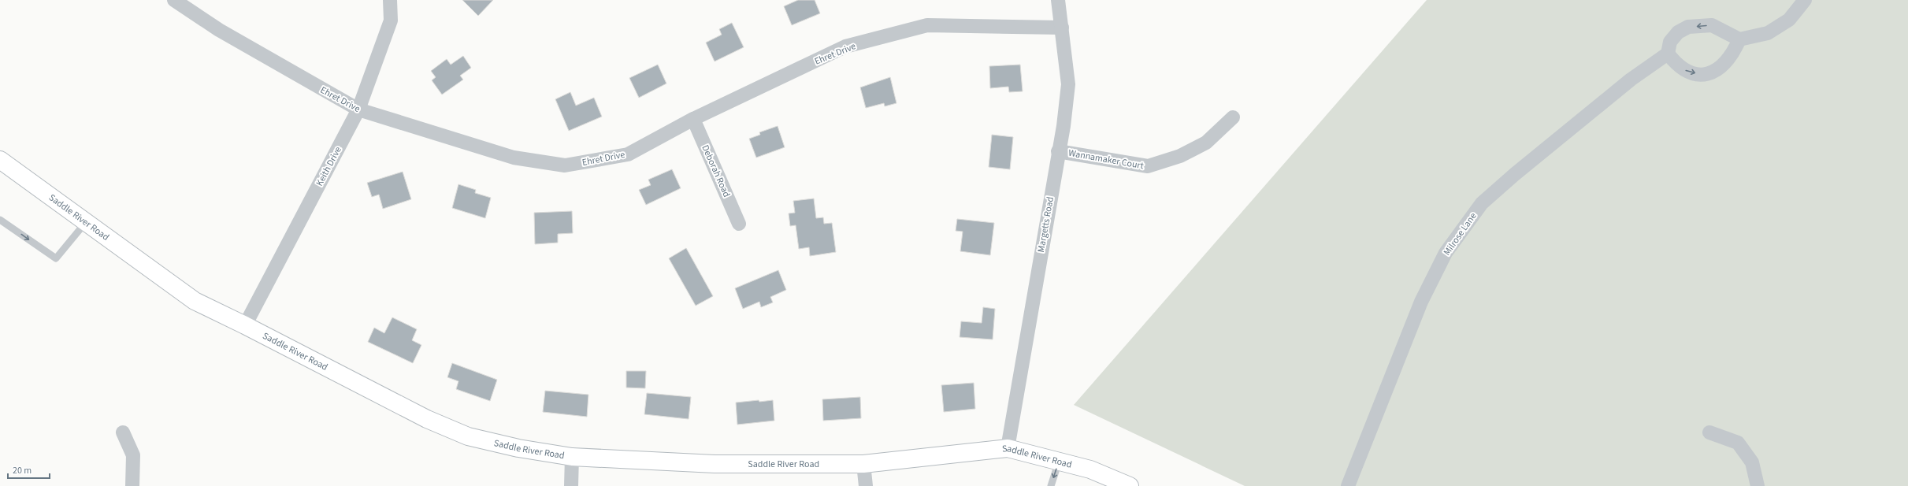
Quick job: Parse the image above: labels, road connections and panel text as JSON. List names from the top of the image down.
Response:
{
  "streets": {
    "main road": ["Saddle River Road"],
    "street": [
      "Ehret Drive",
      "Wannamaker Court",
      "Keith Drive",
      "Deborah Road",
      "Margetts Road",
      "Milrose Lane"
    ]
  },
  "crossings": [
    ["Ehret Drive", "Keith Drive"],
    ["Ehret Drive", "Deborah Road"],
    ["Ehret Drive", "Margetts Road"],
    ["Wannamaker Court", "Margetts Road"],
    ["Keith Drive", "Saddle River Road"],
    ["Saddle River Road", "Margetts Road"]
  ],
  "scale_bar": "20 m"
}
